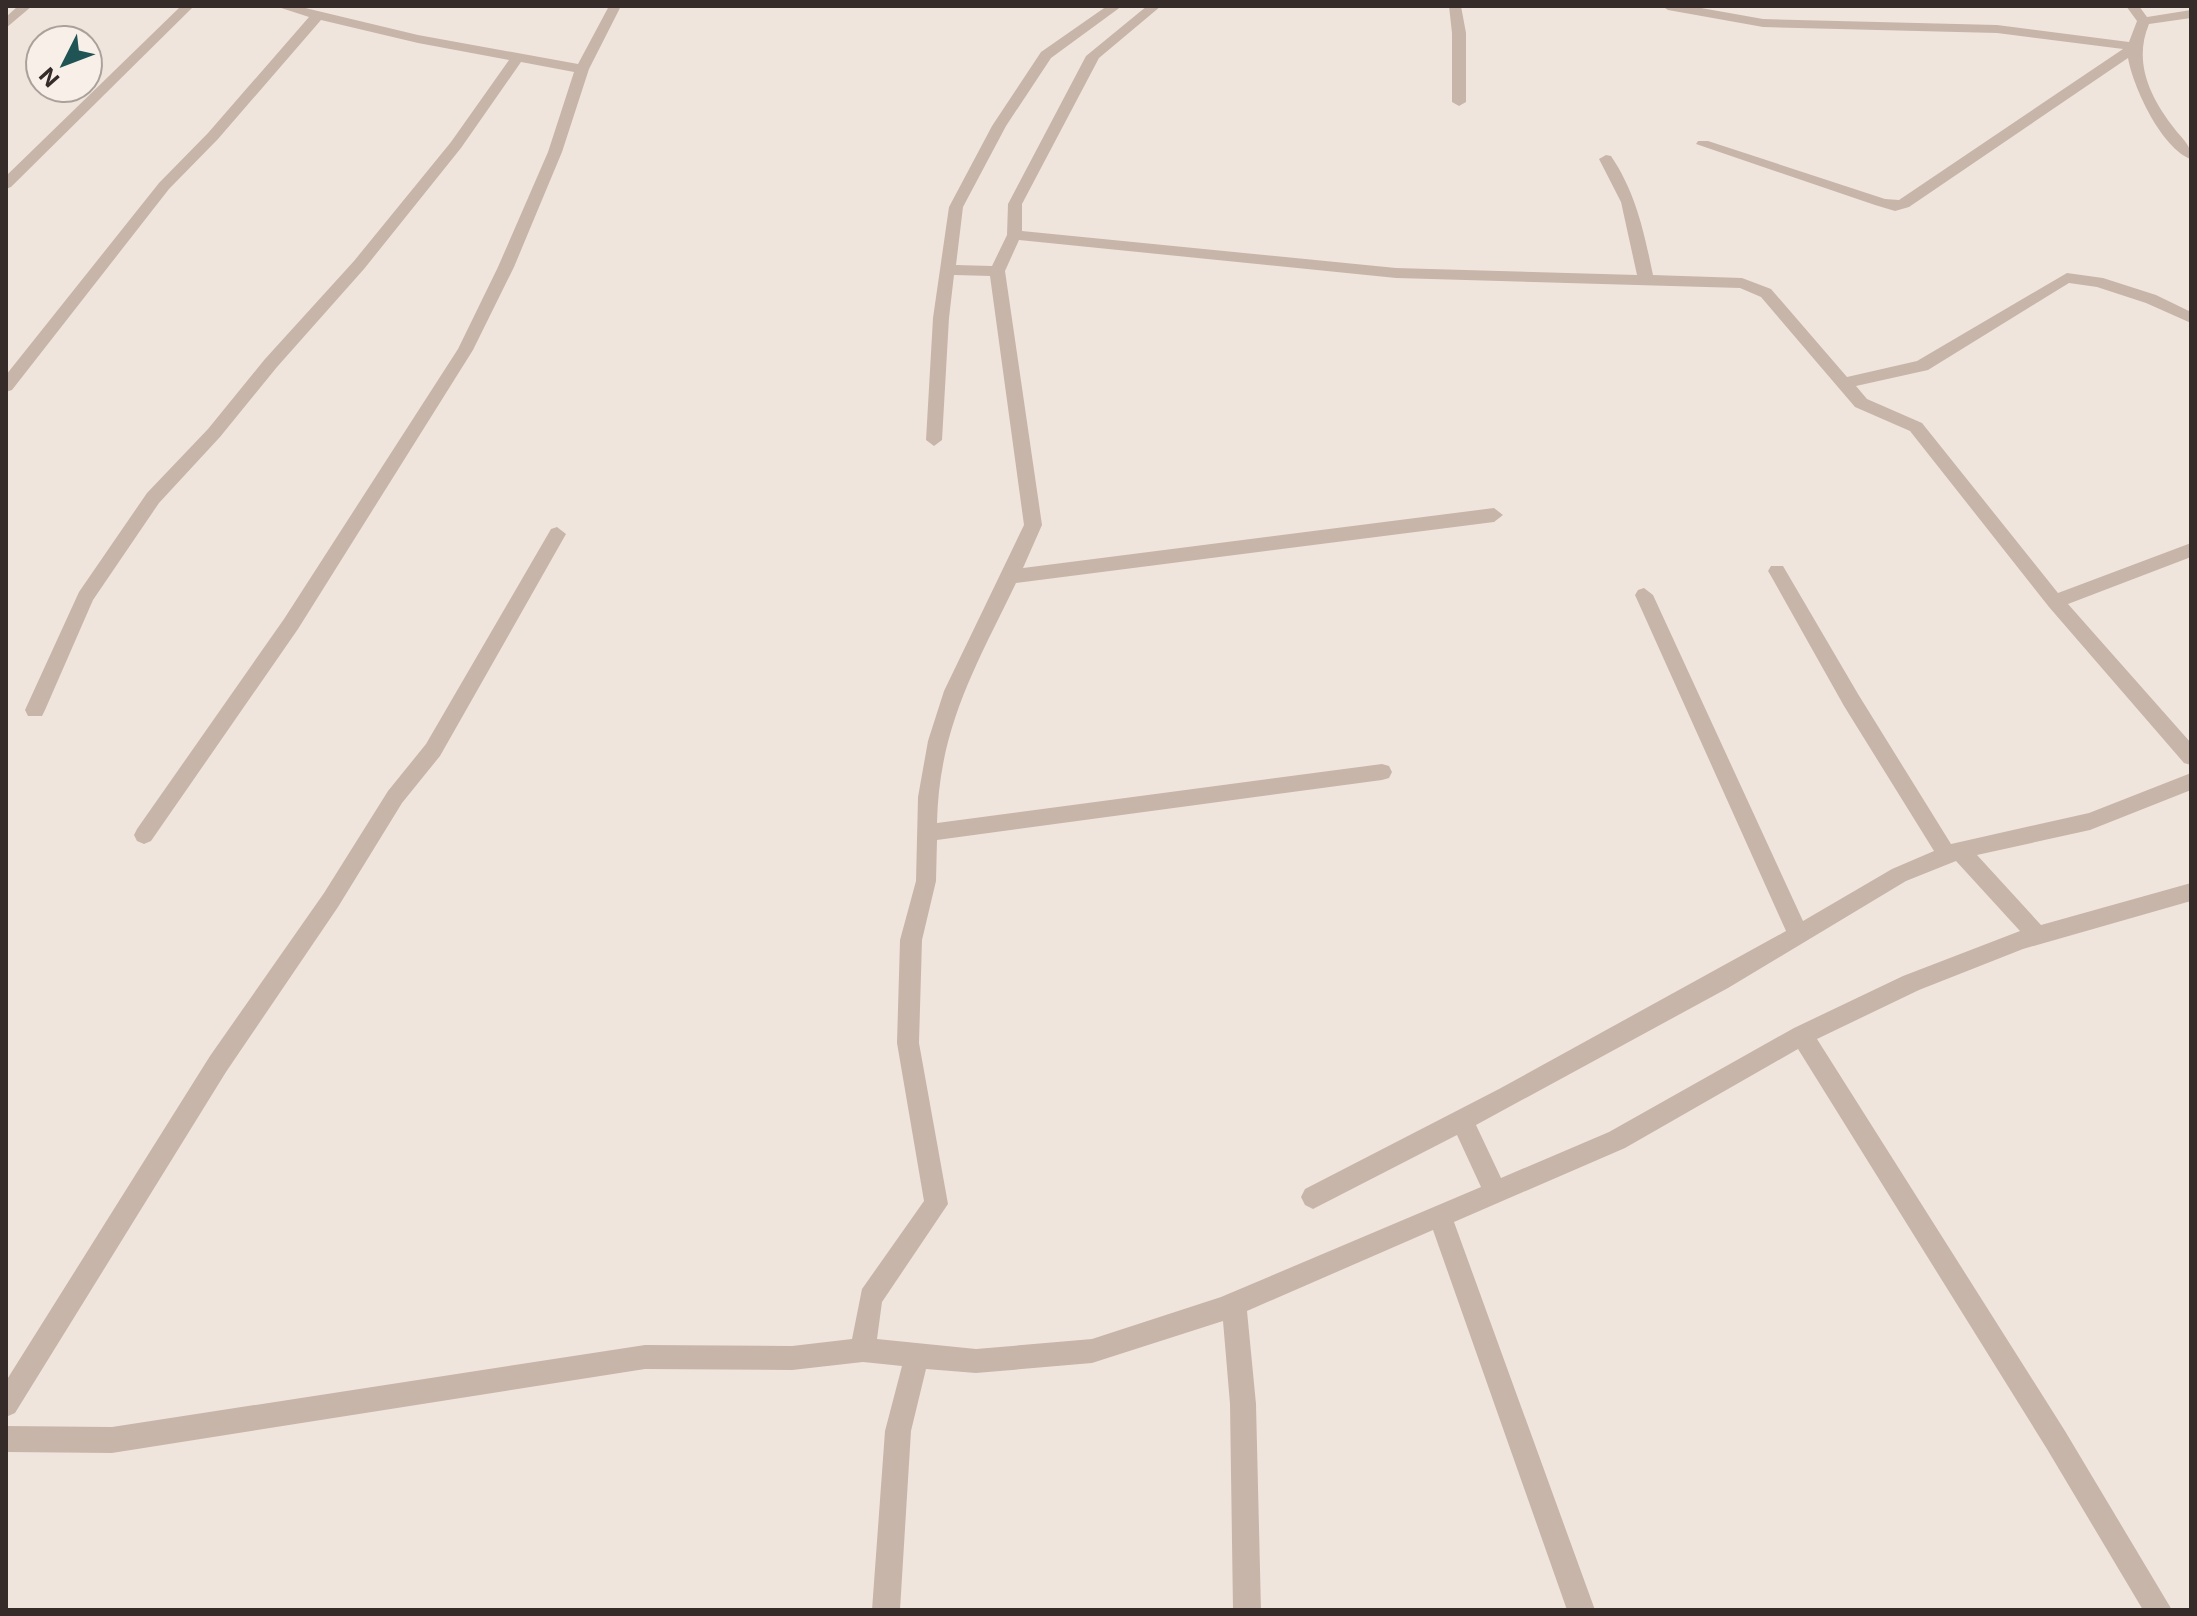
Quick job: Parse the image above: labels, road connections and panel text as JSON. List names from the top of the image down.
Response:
{
  "north": "bottom left"
}
